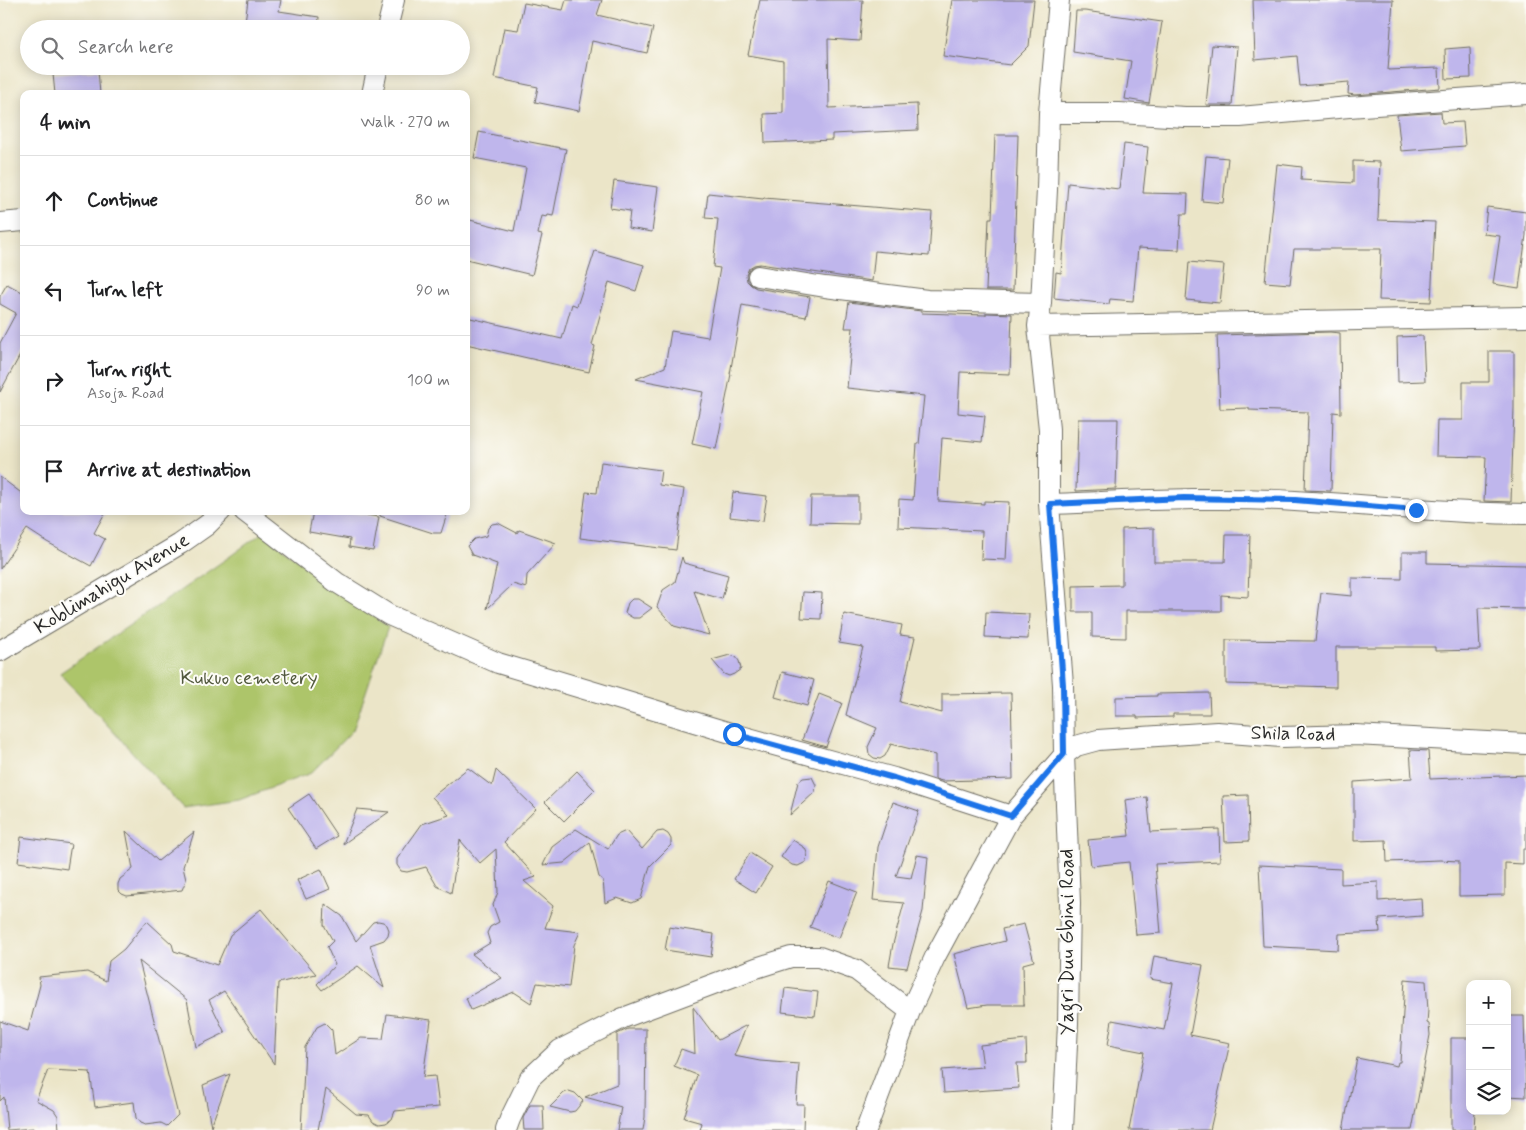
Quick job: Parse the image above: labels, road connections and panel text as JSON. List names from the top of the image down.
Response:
{
  "streets": {
    "street": ["Koblimahigu Avenue", "Shila Road", "Yagri Duu Gbini Road"]
  },
  "crossings": [
    ["Shila Road", "Yagri Duu Gbini Road"]
  ],
  "parks": ["Kukuo cemetery"],
  "page": {
    "search": "Search here",
    "heading": ["4 min", "Walk · 270 m"],
    "list": [
      ["Continue", "80 m"],
      ["Turn left", "90 m"],
      ["Turn right", "Asoja Road", "100 m"],
      "Arrive at destination"
    ],
    "map_buttons": ["+", "−"]
  }
}
